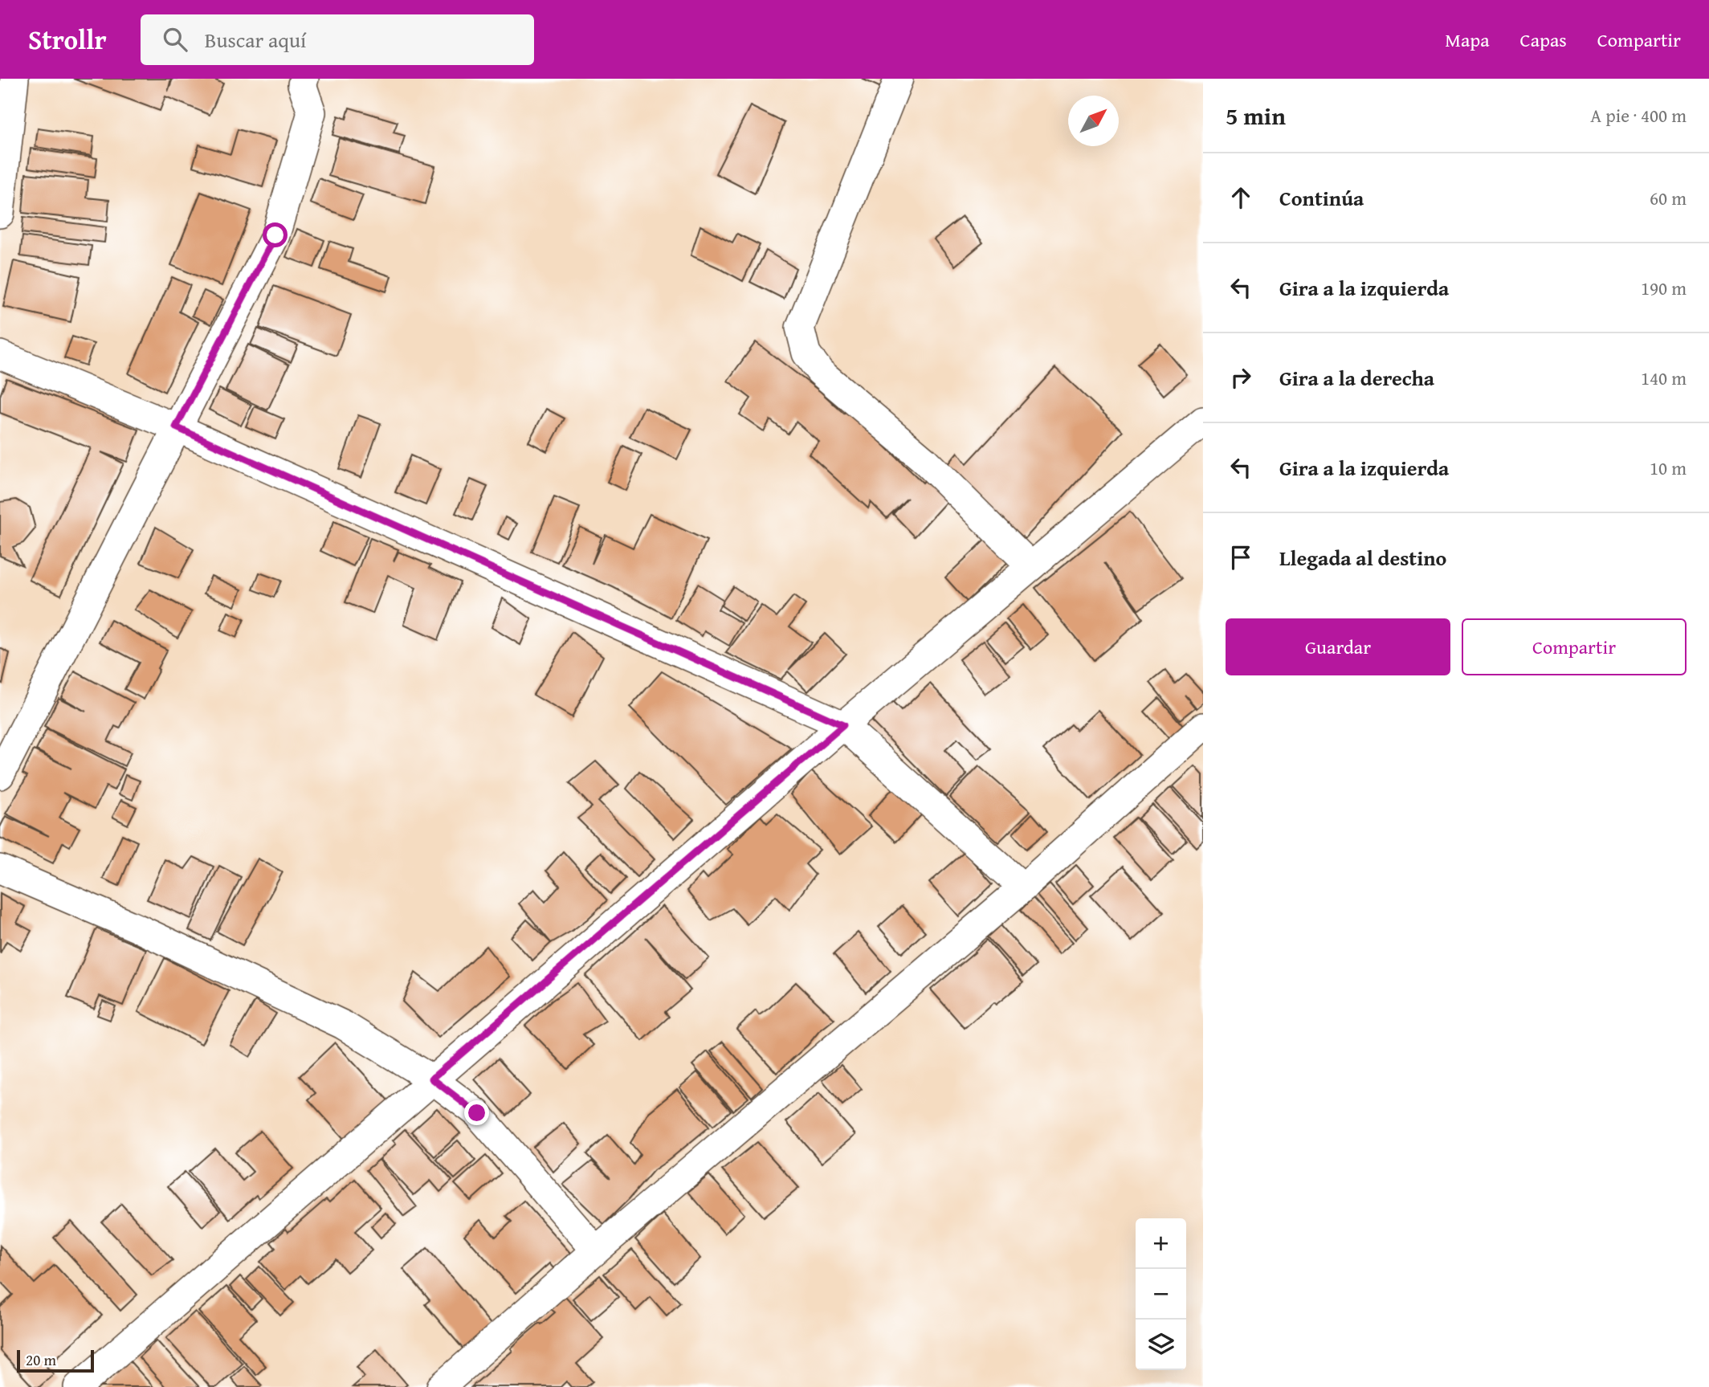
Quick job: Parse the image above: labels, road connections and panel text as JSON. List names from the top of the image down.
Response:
{
  "scale_bar": "20 m",
  "north": "top right",
  "page": {
    "header": "Strollr",
    "search": "Buscar aquí",
    "nav": ["Mapa", "Capas", "Compartir"],
    "heading": ["5 min", "A pie · 400 m"],
    "list": [
      ["Continúa", "60 m"],
      ["Gira a la izquierda", "190 m"],
      ["Gira a la derecha", "140 m"],
      ["Gira a la izquierda", "10 m"],
      "Llegada al destino"
    ],
    "buttons": ["Guardar", "Compartir"],
    "map_buttons": ["+", "−"],
    "scale": "20 m"
  }
}
